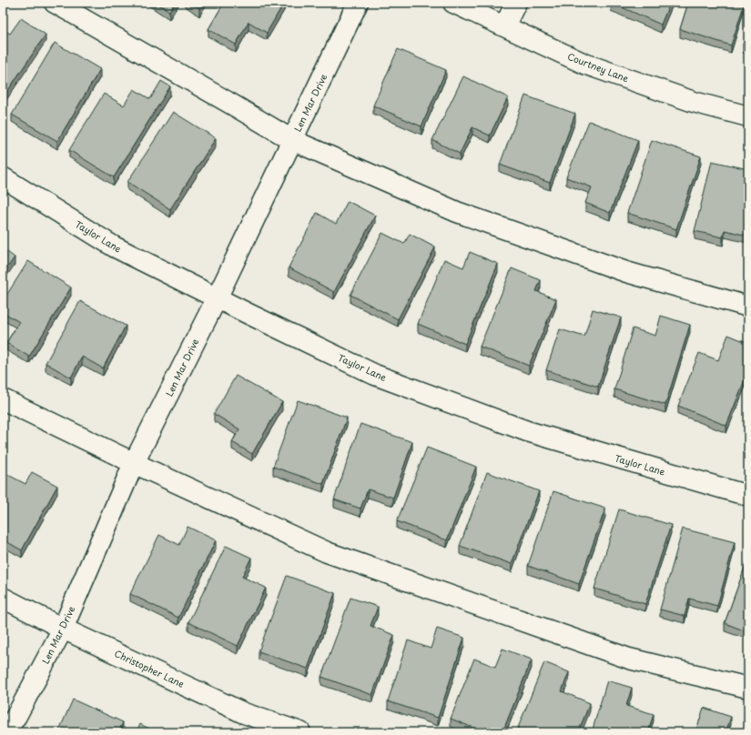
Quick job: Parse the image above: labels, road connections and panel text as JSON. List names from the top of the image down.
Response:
{
  "streets": {
    "street": [
      "Courtney Lane",
      "Len Mar Drive",
      "Taylor Lane",
      "Christopher Lane"
    ]
  },
  "crossings": [
    ["Len Mar Drive", "Taylor Lane"],
    ["Len Mar Drive", "Christopher Lane"]
  ]
}
